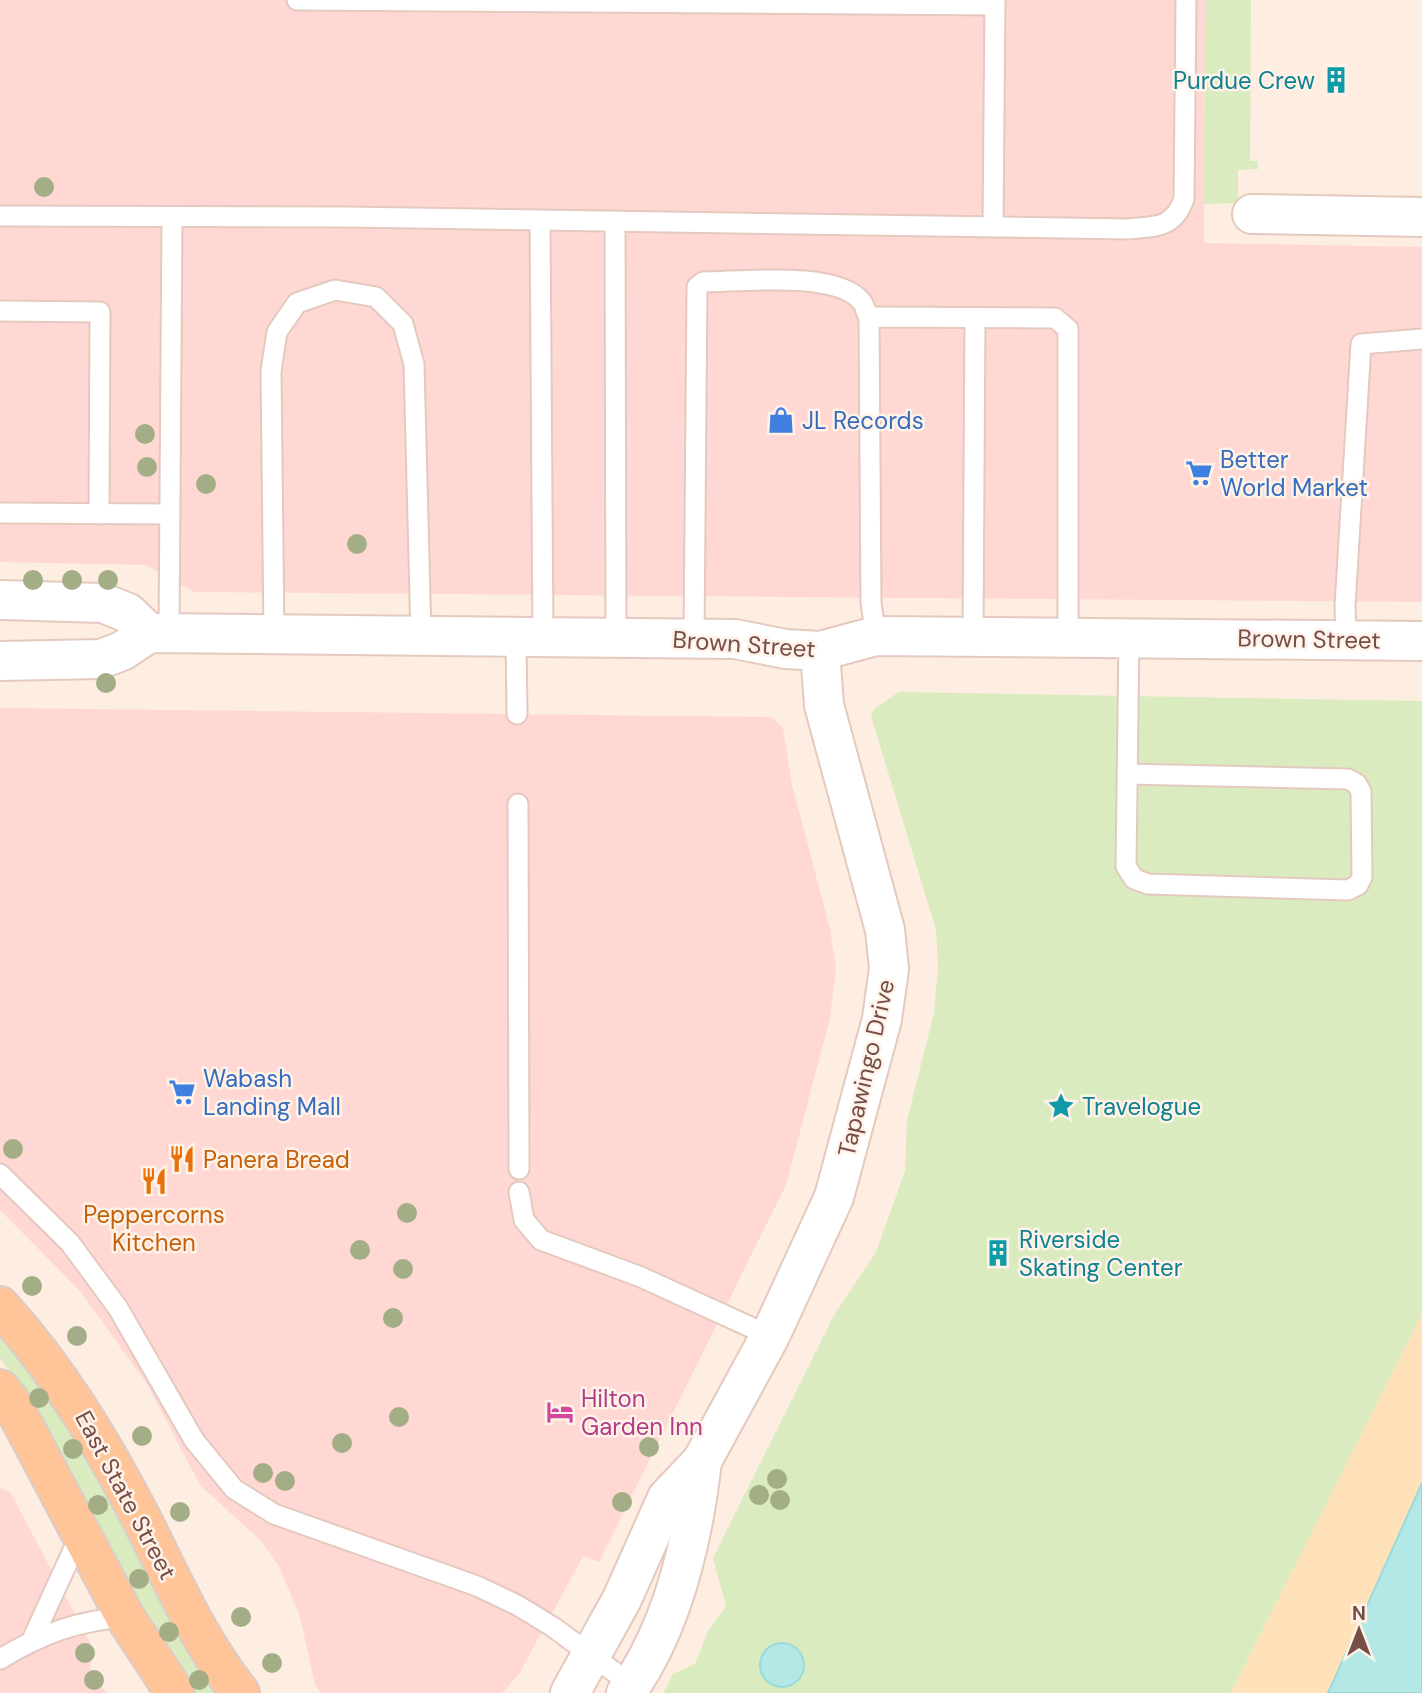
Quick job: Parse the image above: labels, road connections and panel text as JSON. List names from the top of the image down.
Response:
{
  "streets": {
    "main road": ["East State Street"],
    "street": ["Brown Street", "Tapawingo Drive"]
  },
  "crossings": [
    ["Brown Street", "Tapawingo Drive"]
  ],
  "places": {
    "building": ["Purdue Crew", "Riverside Skating Center"],
    "shop": ["JL Records"],
    "supermarket": ["Better World Market", "Wabash Landing Mall"],
    "place": ["Travelogue"],
    "restaurant": ["Panera Bread", "Peppercorns Kitchen"],
    "hotel": ["Hilton Garden Inn"]
  },
  "north": "top"
}
